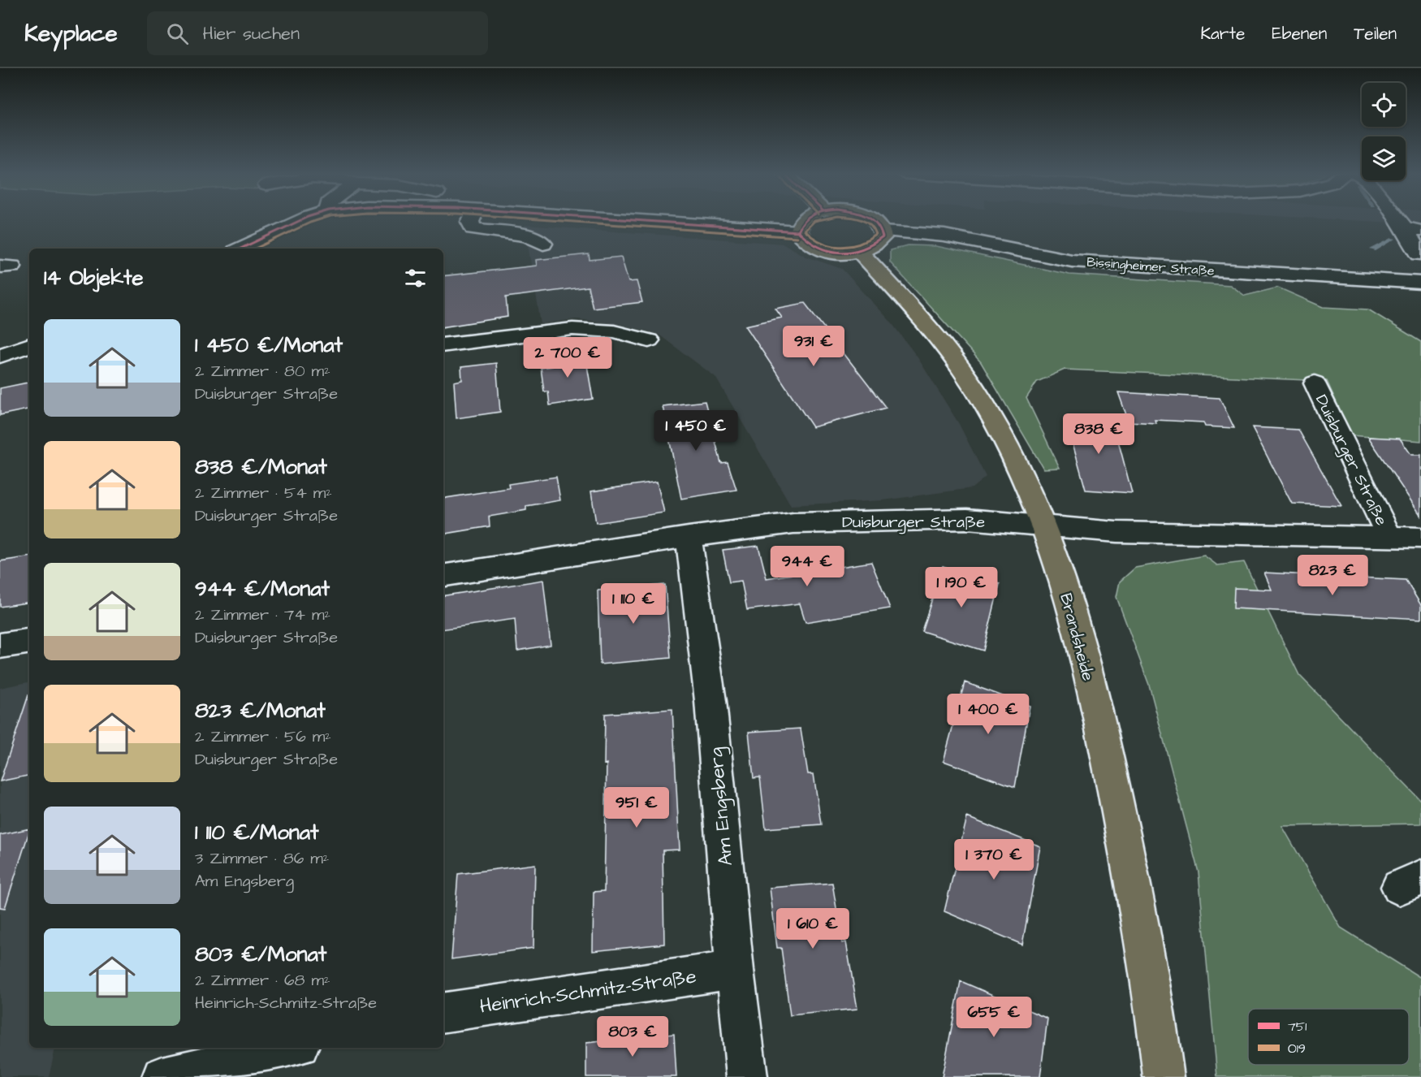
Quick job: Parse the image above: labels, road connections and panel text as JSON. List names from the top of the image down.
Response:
{
  "streets": {
    "main road": ["Brandsheide"],
    "street": [
      "Bissingheimer Straße",
      "Duisburger Straße",
      "Am Engsberg",
      "Heinrich-Schmitz-Straße"
    ]
  },
  "crossings": [
    ["Duisburger Straße", "Brandsheide"],
    ["Duisburger Straße", "Am Engsberg"],
    ["Am Engsberg", "Heinrich-Schmitz-Straße"]
  ],
  "lines": ["transit line 751", "transit line O19"],
  "legend": ["751", "O19"],
  "page": {
    "header": "Keyplace",
    "search": "Hier suchen",
    "nav": ["Karte", "Ebenen", "Teilen"],
    "heading": "14 Objekte",
    "list": [
      {
        "name": "1 450 €/Monat",
        "note": "2 Zimmer · 80 m² · Duisburger Straße"
      },
      {
        "name": "838 €/Monat",
        "note": "2 Zimmer · 54 m² · Duisburger Straße"
      },
      {
        "name": "944 €/Monat",
        "note": "2 Zimmer · 74 m² · Duisburger Straße"
      },
      {
        "name": "823 €/Monat",
        "note": "2 Zimmer · 56 m² · Duisburger Straße"
      },
      {
        "name": "1 110 €/Monat",
        "note": "3 Zimmer · 86 m² · Am Engsberg"
      },
      {
        "name": "803 €/Monat",
        "note": "2 Zimmer · 68 m² · Heinrich-Schmitz-Straße"
      }
    ],
    "price": [
      "931 €",
      "2 700 €",
      "1 450 €",
      "838 €",
      "944 €",
      "823 €",
      "1 190 €",
      "1 110 €",
      "1 400 €",
      "951 €",
      "1 370 €",
      "1 610 €",
      "655 €",
      "803 €"
    ]
  }
}
